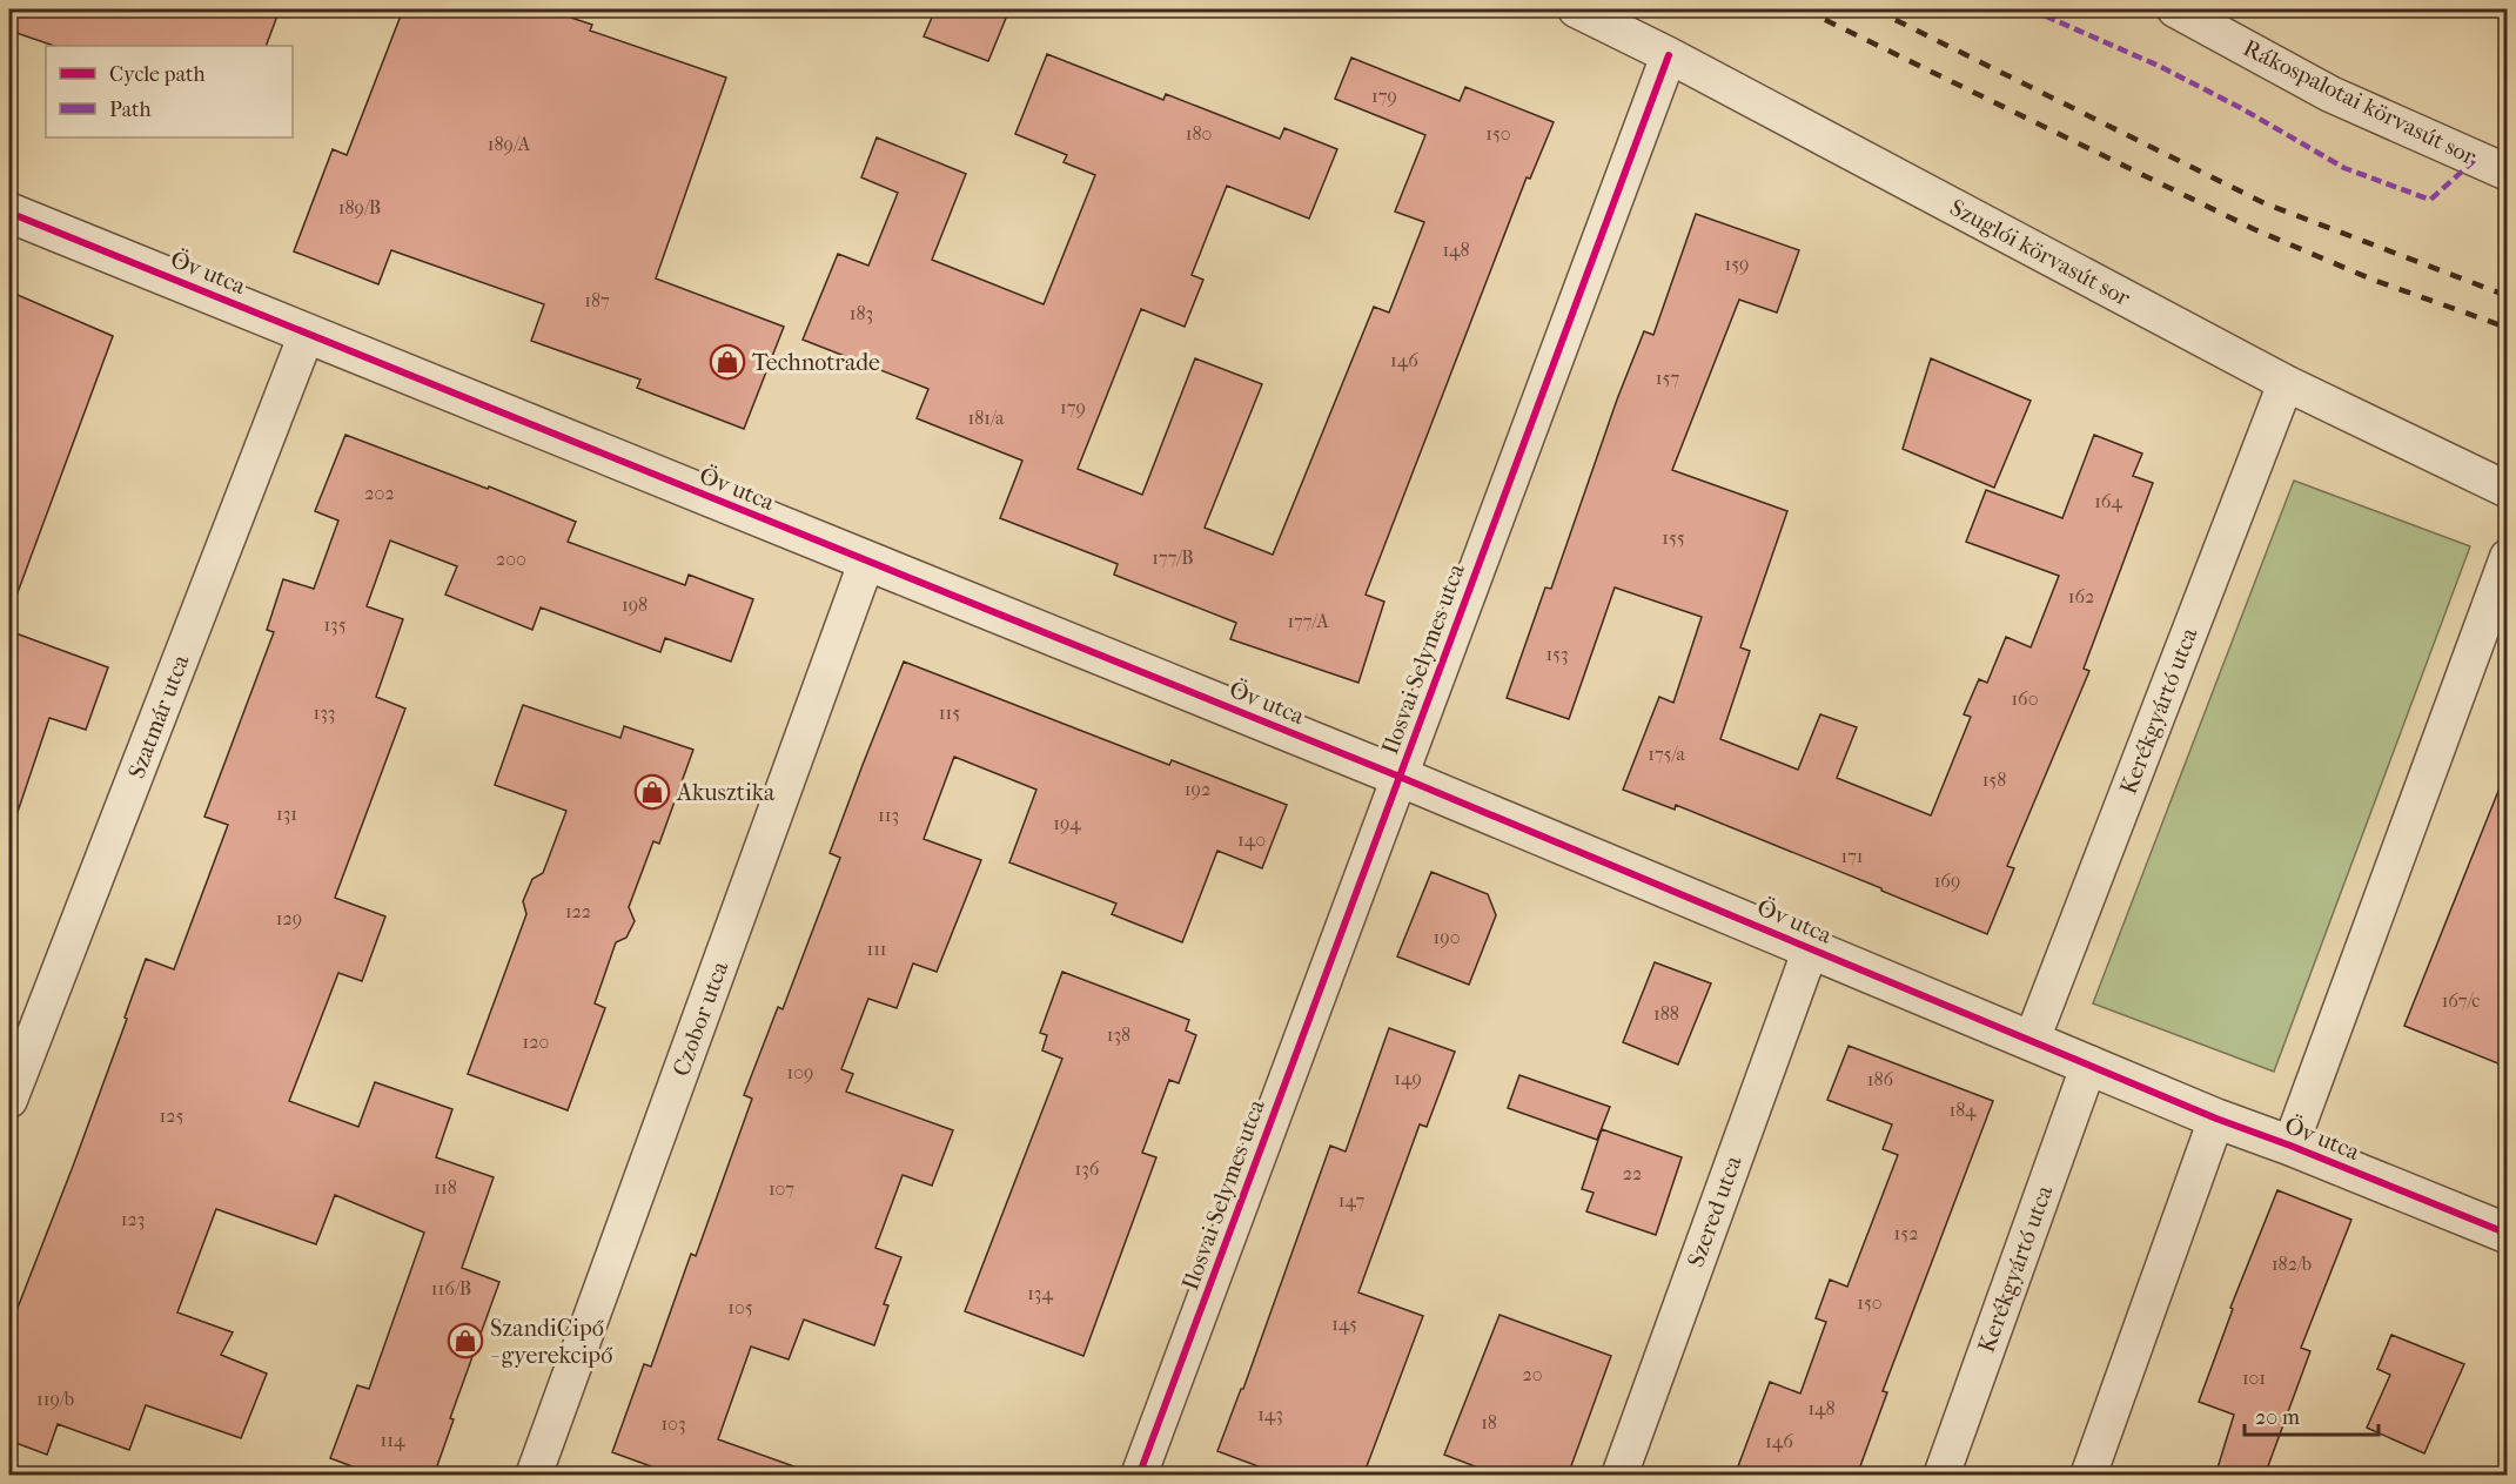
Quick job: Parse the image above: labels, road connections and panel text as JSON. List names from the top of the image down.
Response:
{
  "streets": {
    "street": [
      "Rákospalotai körvasút sor",
      "Szuglói körvasút sor",
      "Öv utca",
      "Ilosvai Selymes utca",
      "Kerékgyártó utca",
      "Szatmár utca",
      "Czobor utca",
      "Szered utca"
    ]
  },
  "crossings": [
    ["Szuglói körvasút sor", "Ilosvai Selymes utca"],
    ["Szuglói körvasút sor", "Kerékgyártó utca"],
    ["Öv utca", "Ilosvai Selymes utca"],
    ["Öv utca", "Kerékgyártó utca"],
    ["Öv utca", "Szatmár utca"],
    ["Öv utca", "Czobor utca"],
    ["Öv utca", "Szered utca"]
  ],
  "places": {
    "shop": ["Technotrade", "Akusztika", "SzandiCipő - gyerekcipő"]
  },
  "house_numbers": [
    "179",
    "180",
    "150",
    "189/A",
    "189/B",
    "148",
    "159",
    "187",
    "183",
    "146",
    "157",
    "179",
    "181/a",
    "202",
    "164",
    "155",
    "177/B",
    "200",
    "162",
    "198",
    "177/A",
    "135",
    "153",
    "160",
    "133",
    "115",
    "175/a",
    "158",
    "192",
    "131",
    "113",
    "194",
    "140",
    "171",
    "169",
    "122",
    "129",
    "190",
    "111",
    "167/c",
    "188",
    "138",
    "120",
    "109",
    "149",
    "186",
    "184",
    "125",
    "136",
    "22",
    "118",
    "107",
    "147",
    "123",
    "152",
    "182/b",
    "116/B",
    "134",
    "150",
    "105",
    "145",
    "20",
    "101",
    "119/b",
    "148",
    "143",
    "18",
    "103",
    "114",
    "146"
  ],
  "legend": ["Cycle path", "Path"],
  "scale_bar": "20 m"
}
